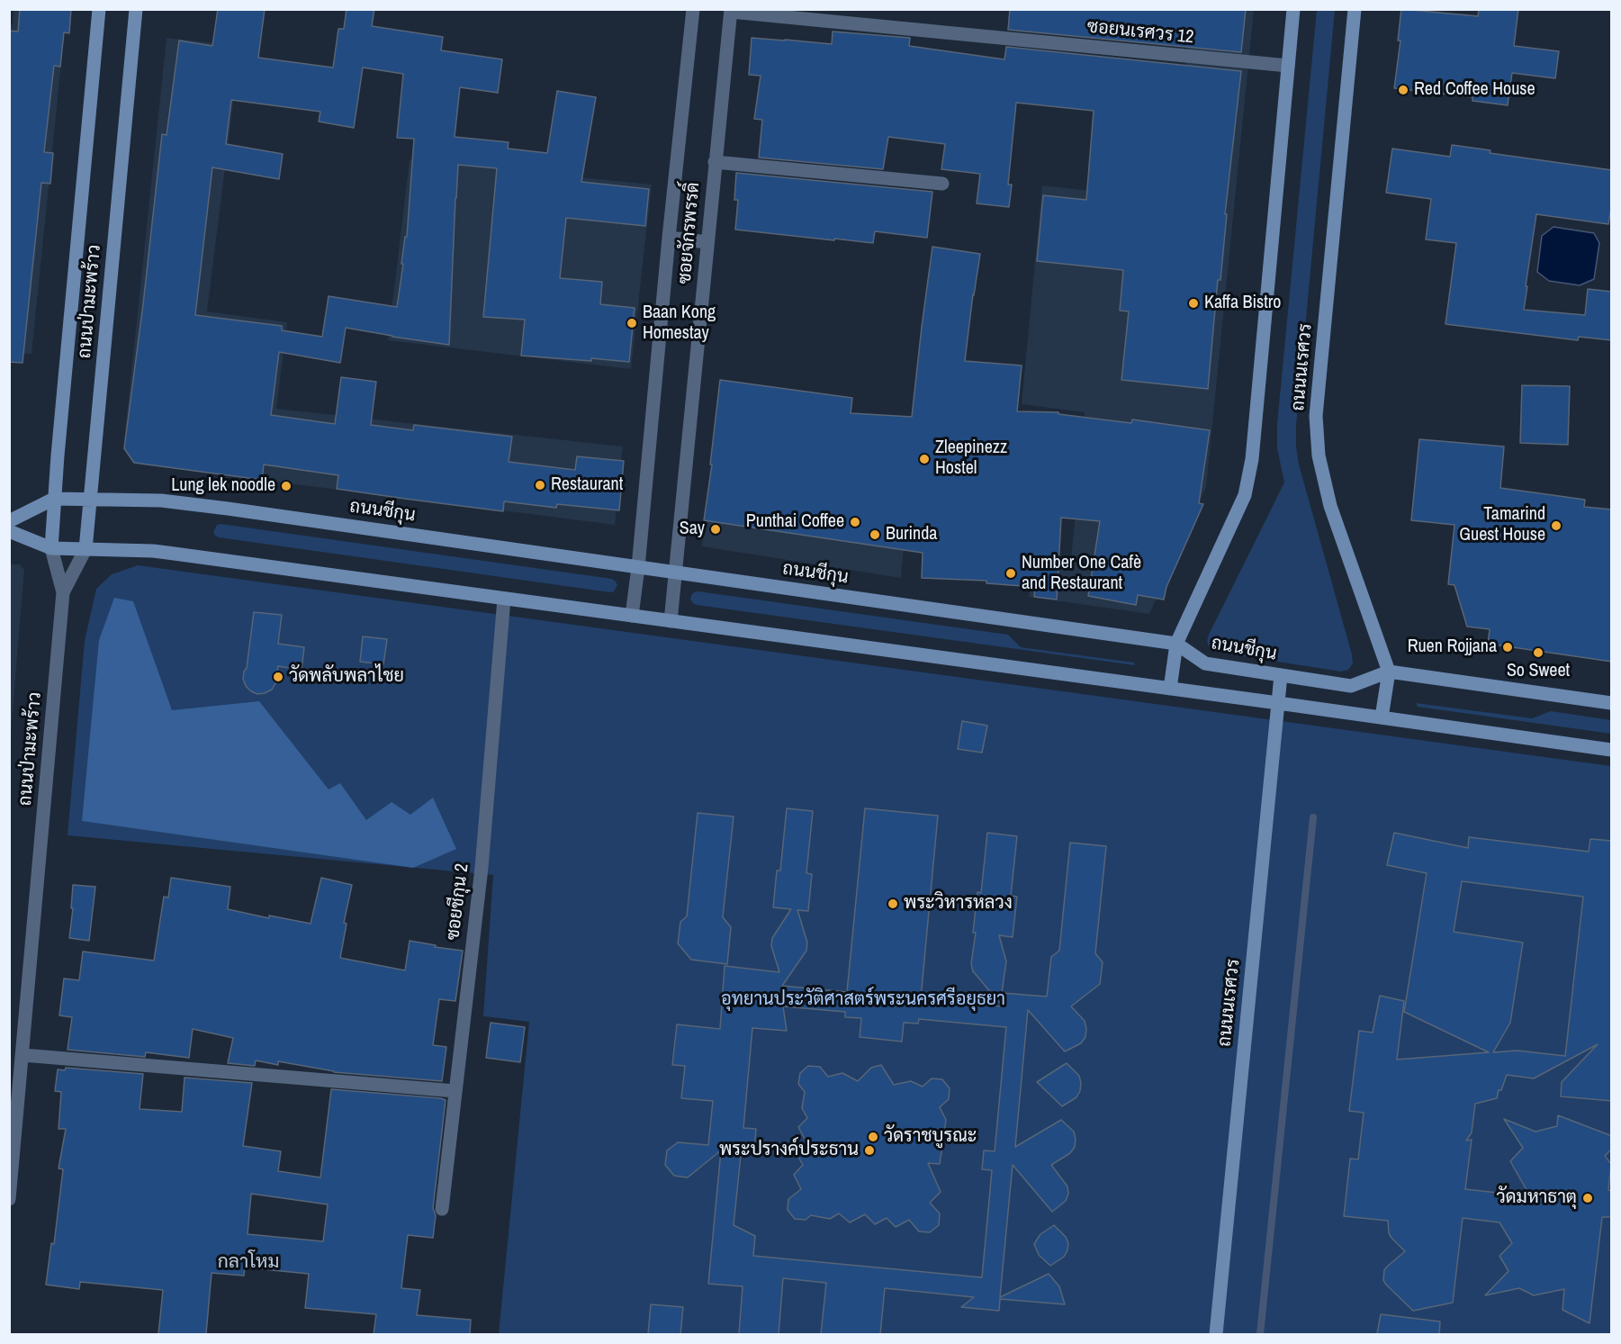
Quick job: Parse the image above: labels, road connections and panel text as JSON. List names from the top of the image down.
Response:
{
  "streets": {
    "main road": ["ถนนป่ามะพร้าว", "ถนนนเรศวร", "ถนนชีกุน"],
    "street": ["ซอยนเรศวร 12", "ซอยจักรพรรดิ์", "ซอยชีกุน 2"]
  },
  "crossings": [
    ["ซอยนเรศวร 12", "ซอยจักรพรรดิ์"],
    ["ซอยจักรพรรดิ์", "ถนนชีกุน"],
    ["ถนนป่ามะพร้าว", "ถนนชีกุน"],
    ["ถนนนเรศวร", "ถนนชีกุน"]
  ],
  "districts": ["กลาโหม"],
  "parks": ["อุทยานประวัติศาสตร์พระนครศรีอยุธยา"],
  "places": [
    "Red Coffee House",
    "Kaffa Bistro",
    "Baan Kong Homestay",
    "Zleepinezz Hostel",
    "Restaurant",
    "Lung lek noodle",
    "Punthai Coffee",
    "Tamarind Guest House",
    "Say",
    "Burinda",
    "Number One Cafè and Restaurant",
    "Ruen Rojjana",
    "So Sweet",
    "วัดพลับพลาไชย",
    "พระวิหารหลวง",
    "วัดราชบูรณะ",
    "พระปรางค์ประธาน",
    "วัดมหาธาตุ"
  ]
}
